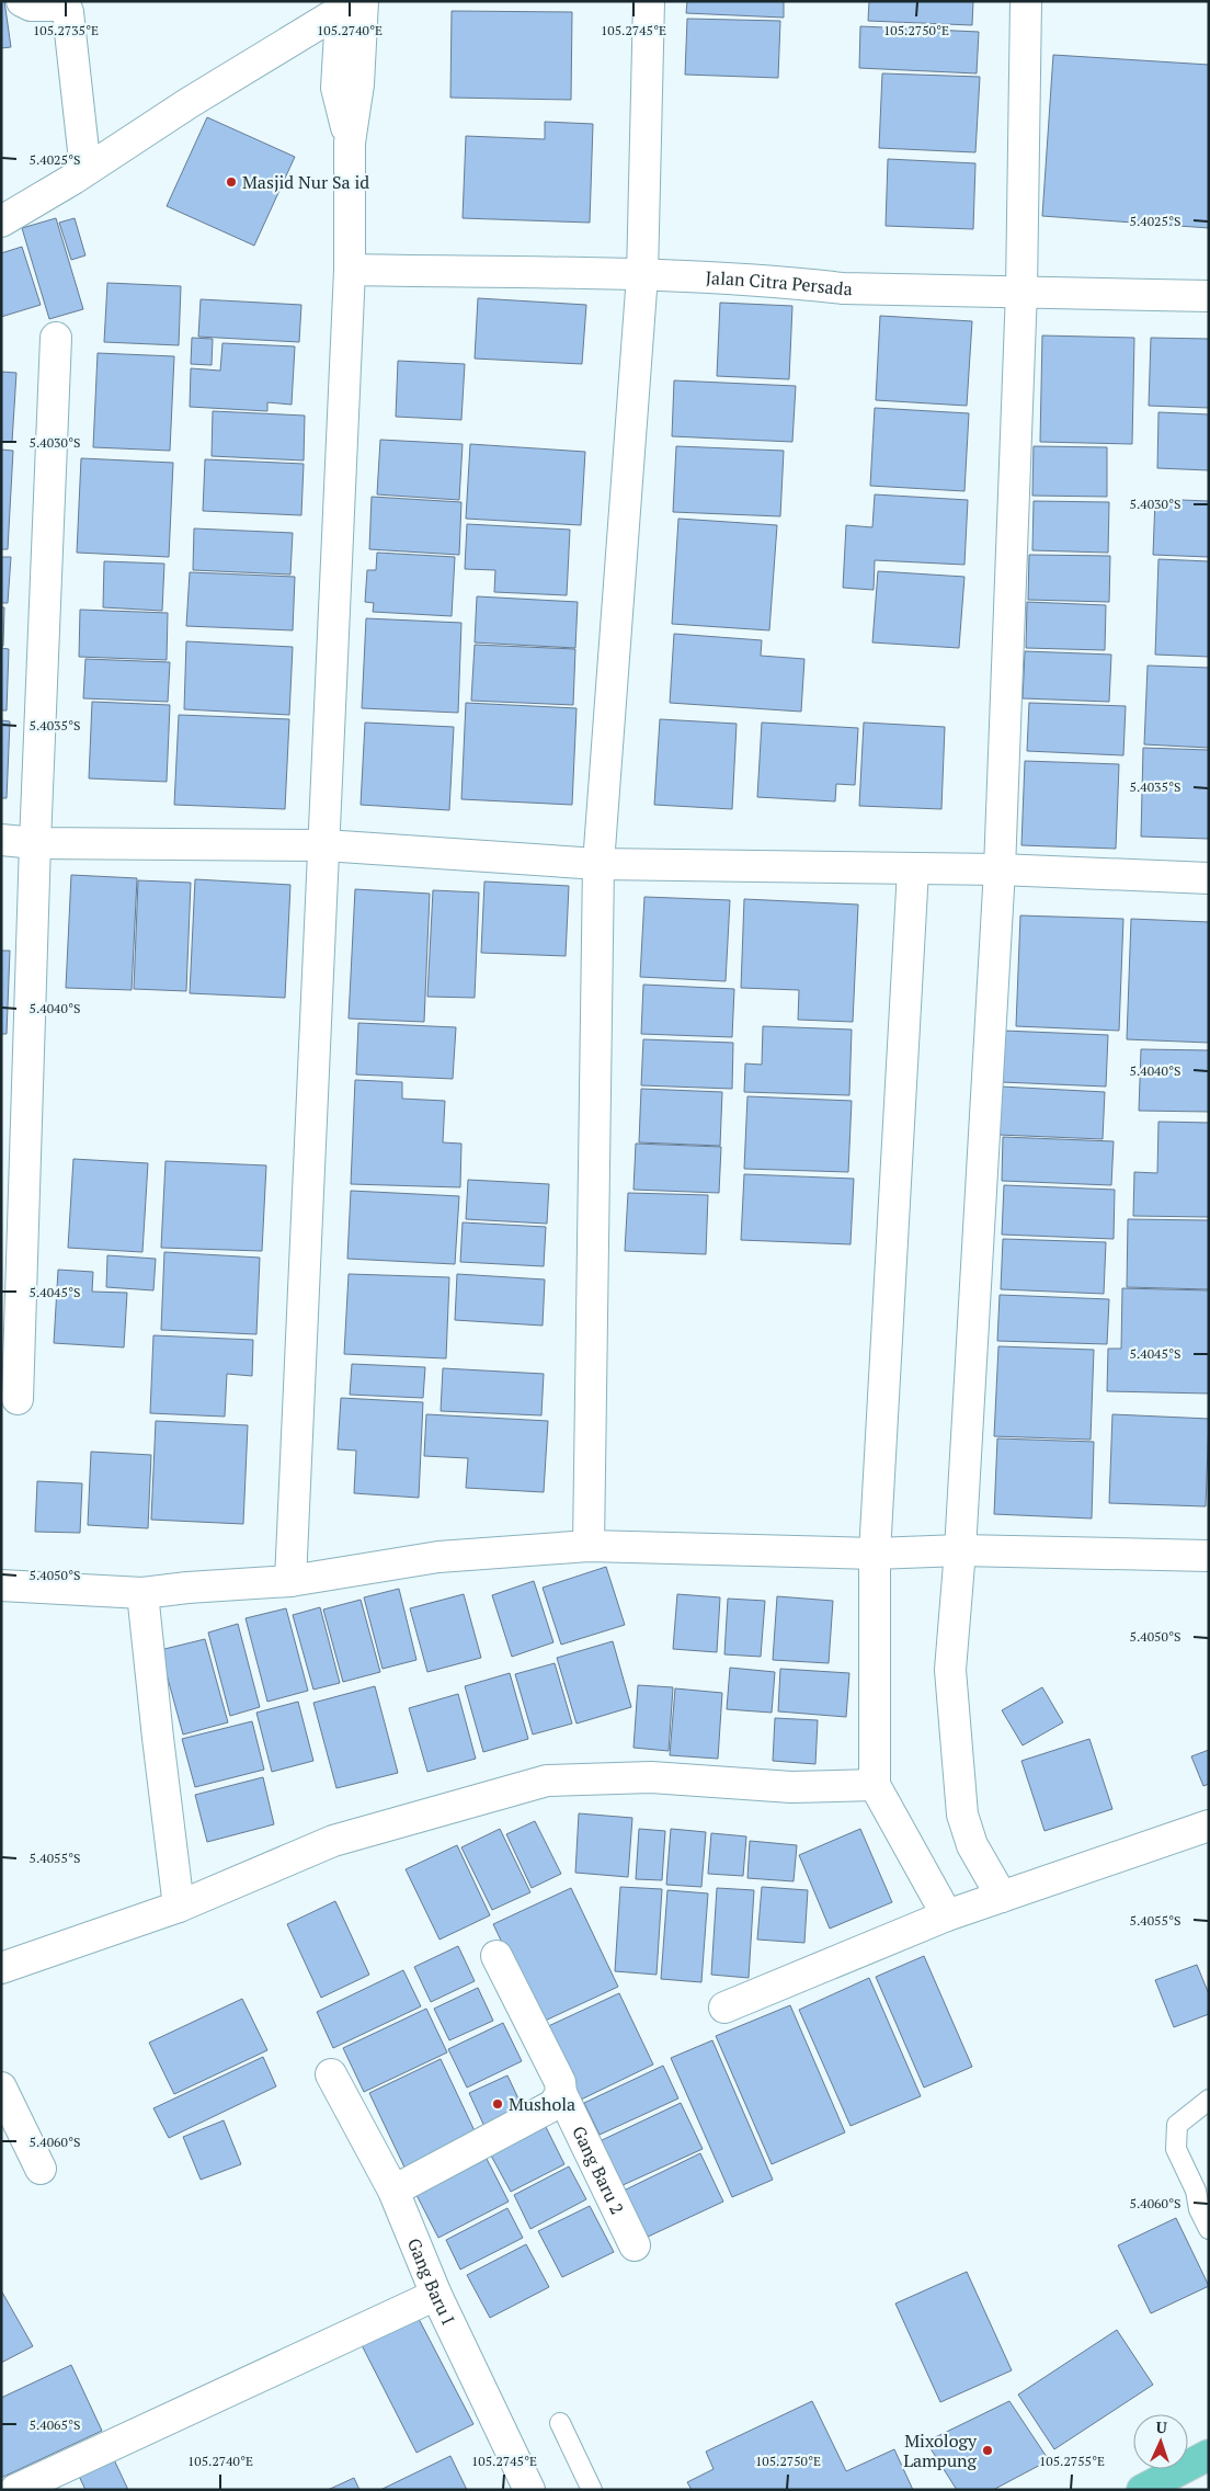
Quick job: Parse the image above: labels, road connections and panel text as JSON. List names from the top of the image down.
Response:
{
  "streets": {
    "street": ["Jalan Citra Persada", "Gang Baru 2", "Gang Baru I"]
  },
  "places": ["Masjid Nur Sa id", "Mushola", "Mixology Lampung"],
  "north": "top",
  "coordinates": [
    "105.2735°E",
    "105.2740°E",
    "105.2745°E",
    "105.2750°E",
    "5.4025°S",
    "5.4030°S",
    "5.4035°S",
    "5.4040°S",
    "5.4045°S",
    "5.4050°S",
    "5.4055°S",
    "5.4060°S",
    "5.4065°S",
    "105.2755°E"
  ]
}
